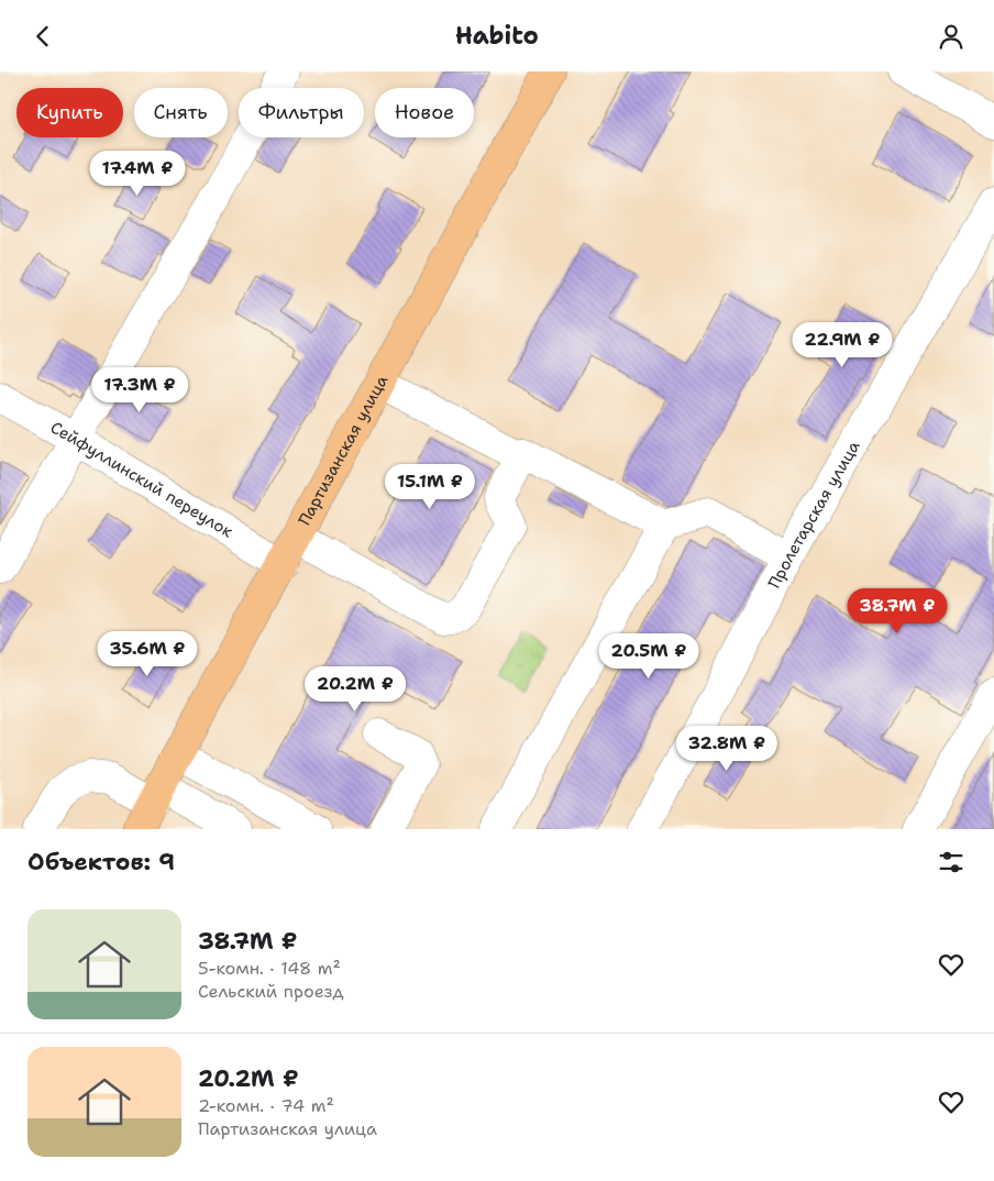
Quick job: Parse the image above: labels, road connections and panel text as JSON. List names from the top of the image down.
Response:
{
  "streets": {
    "main road": ["Партизанская улица"],
    "street": ["Сейфуллинский переулок", "Пролетарская улица"]
  },
  "crossings": [
    ["Партизанская улица", "Сейфуллинский переулок"]
  ],
  "page": {
    "header": "Habito",
    "chip": [
      "Купить",
      "Снять",
      "Фильтры",
      "Новое"
    ],
    "price": [
      "17.4M ₽",
      "22.9M ₽",
      "17.3M ₽",
      "15.1M ₽",
      "38.7M ₽",
      "35.6M ₽",
      "20.5M ₽",
      "20.2M ₽",
      "32.8M ₽"
    ],
    "heading": "Объектов: 9",
    "list": [
      {
        "name": "38.7M ₽",
        "note": "5-комн. · 148 m² · Сельский проезд"
      },
      {
        "name": "20.2M ₽",
        "note": "2-комн. · 74 m² · Партизанская улица"
      }
    ]
  }
}
